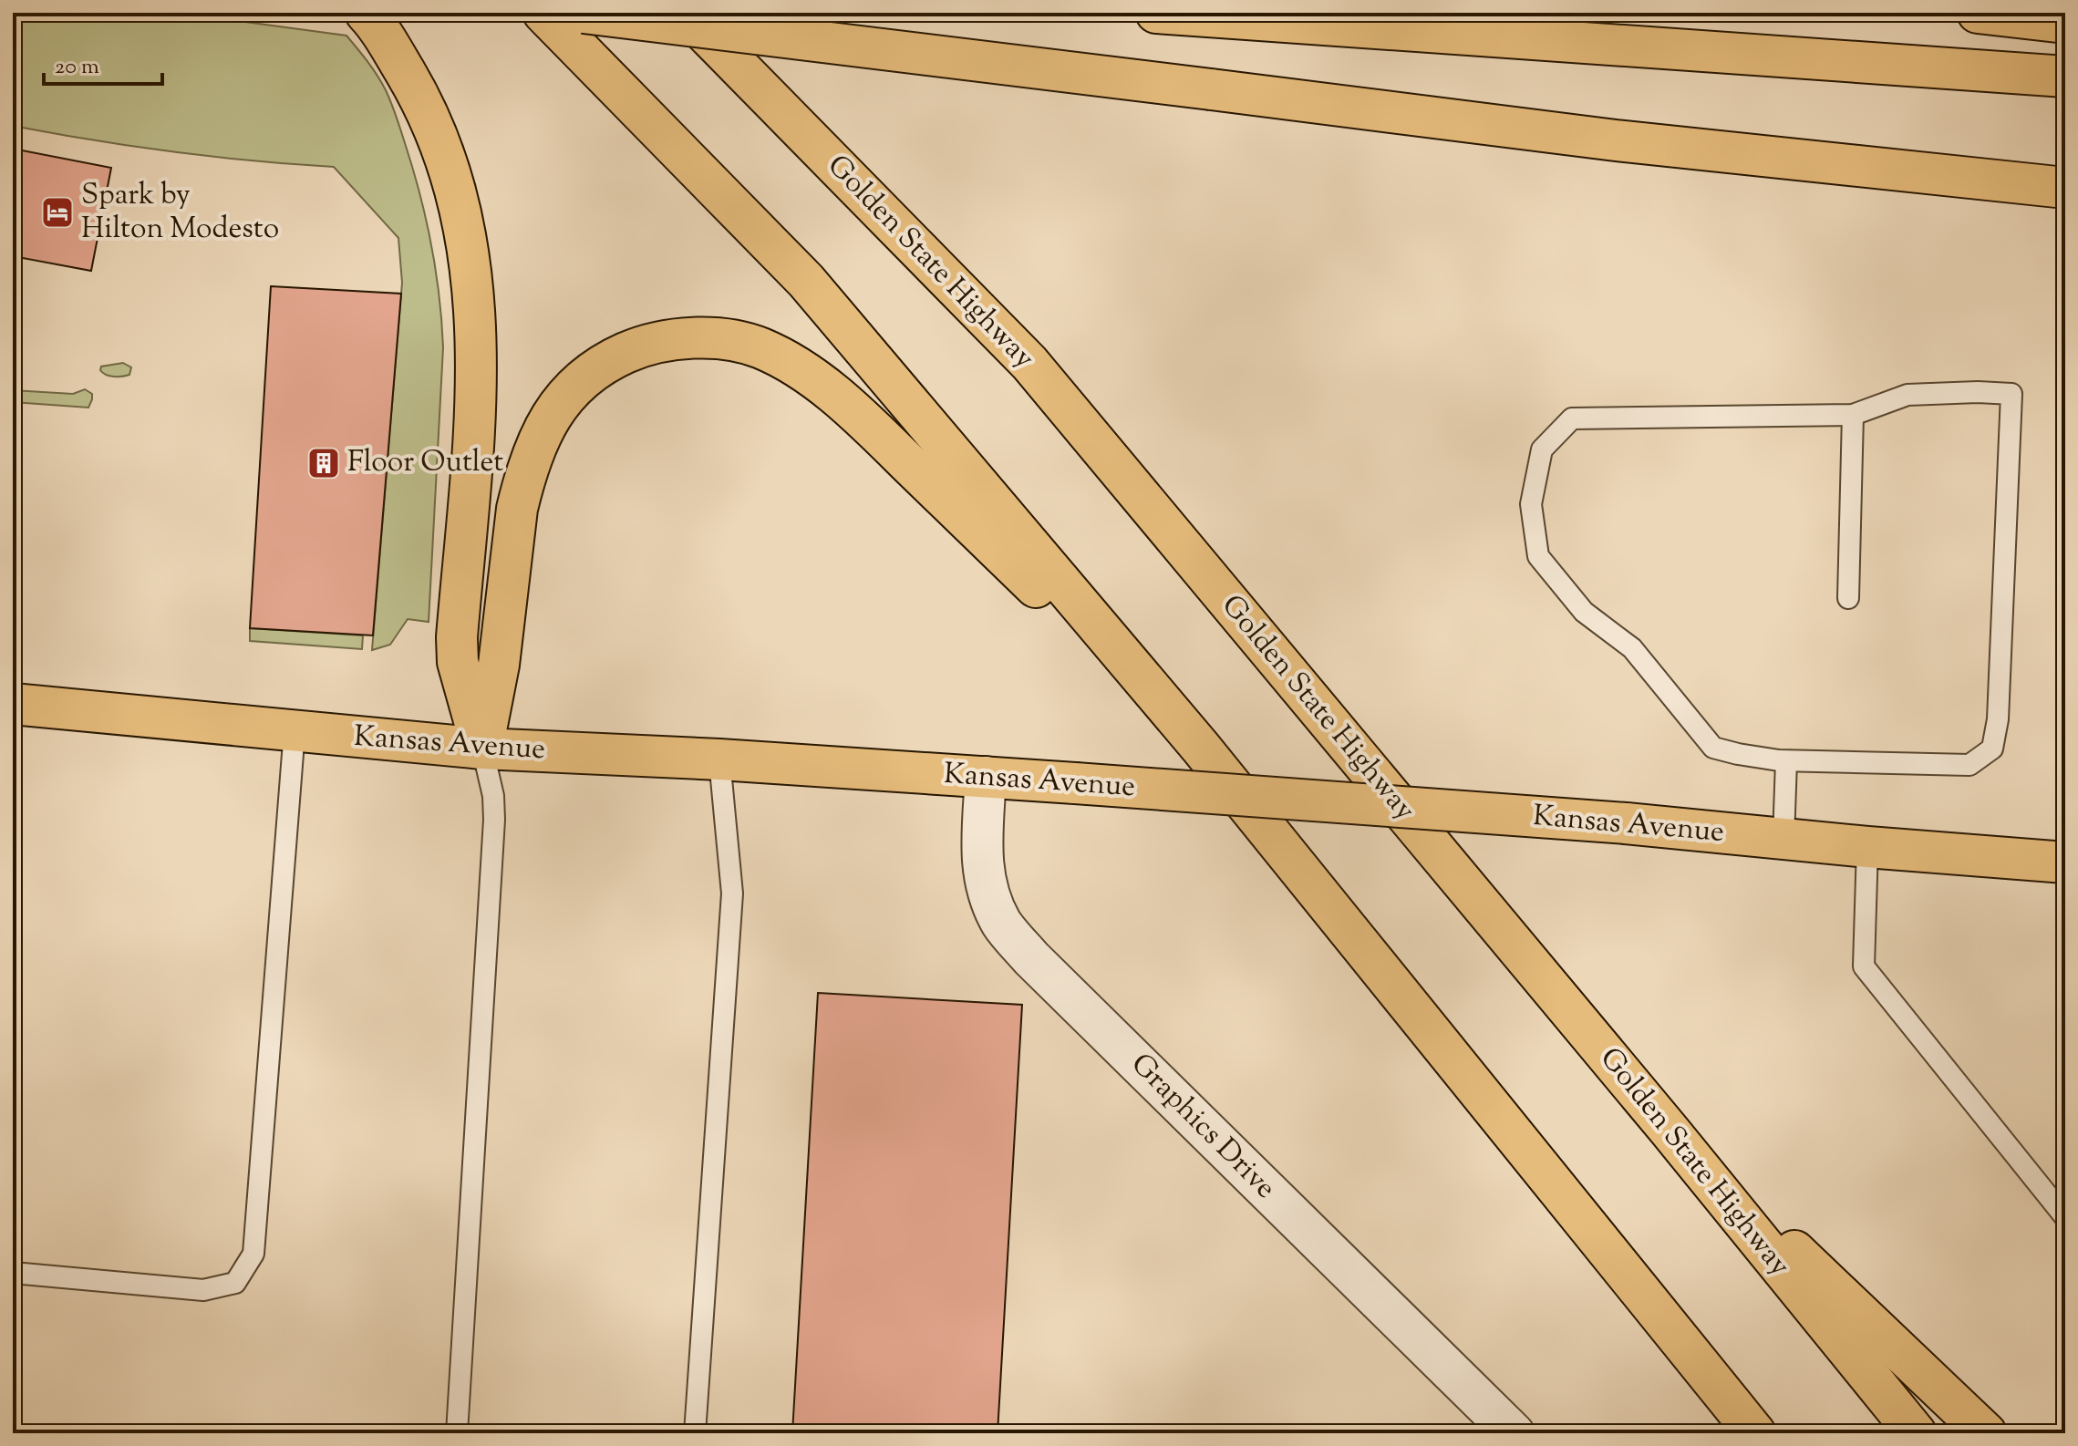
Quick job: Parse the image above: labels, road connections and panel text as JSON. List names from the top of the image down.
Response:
{
  "streets": {
    "main road": ["Golden State Highway", "Kansas Avenue"],
    "street": ["Graphics Drive"]
  },
  "crossings": [
    ["Kansas Avenue", "Graphics Drive"]
  ],
  "places": {
    "hotel": ["Spark by Hilton Modesto"],
    "building": ["Floor Outlet"]
  },
  "scale_bar": "20 m"
}
